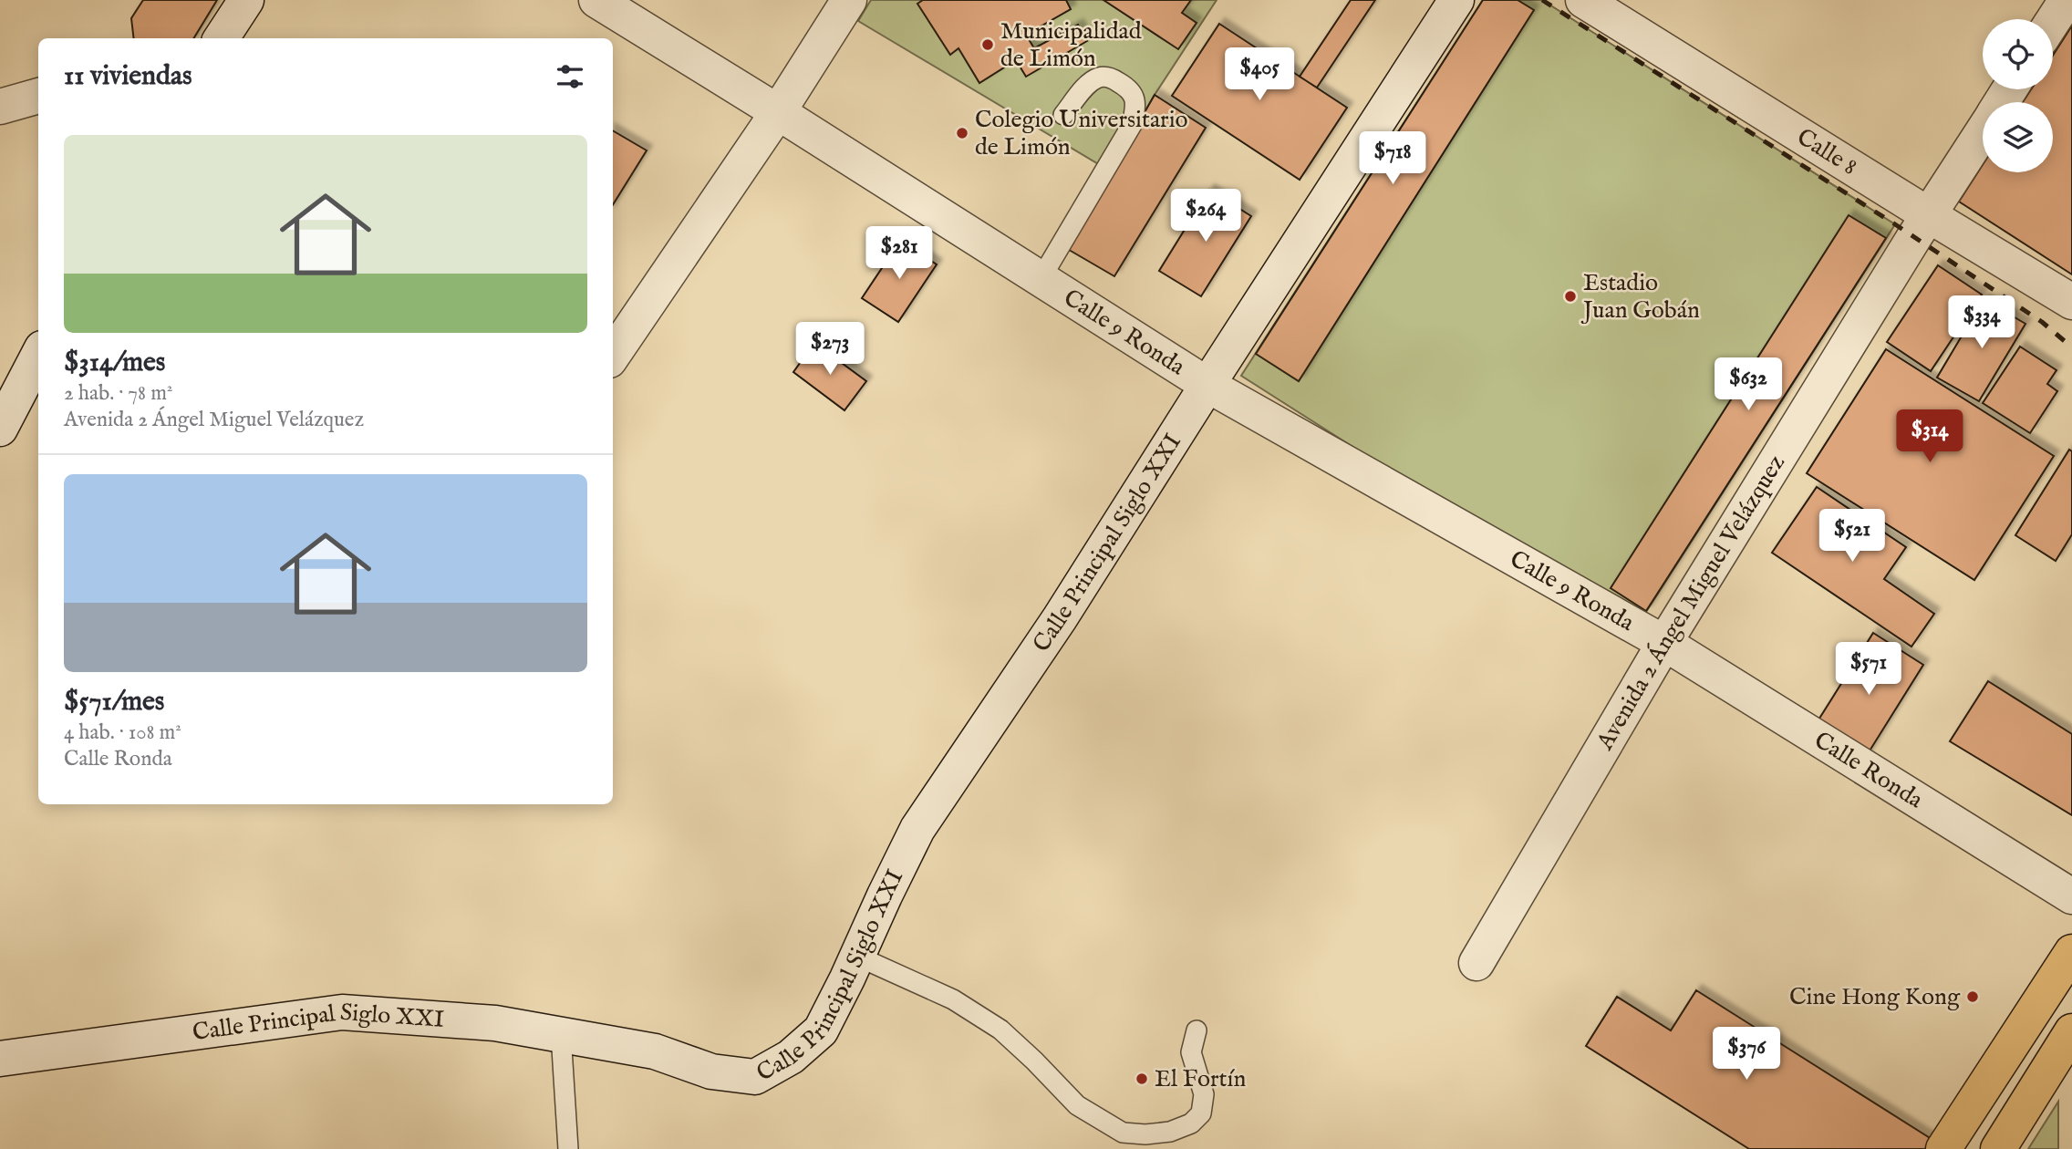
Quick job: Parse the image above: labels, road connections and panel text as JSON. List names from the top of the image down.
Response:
{
  "streets": {
    "street": [
      "Calle 8",
      "Calle 9 Ronda",
      "Calle Principal Siglo XXI",
      "Avenida 2 Ángel Miguel Velázquez",
      "Calle Ronda"
    ]
  },
  "crossings": [
    ["Calle 8", "Avenida 2 Ángel Miguel Velázquez"],
    ["Calle 9 Ronda", "Calle Principal Siglo XXI"],
    ["Calle 9 Ronda", "Avenida 2 Ángel Miguel Velázquez"],
    ["Calle 9 Ronda", "Calle Ronda"],
    ["Avenida 2 Ángel Miguel Velázquez", "Calle Ronda"]
  ],
  "places": [
    "Municipalidad de Limón",
    "Colegio Universitario de Limón",
    "Estadio Juan Gobán",
    "Cine Hong Kong",
    "El Fortín"
  ],
  "page": {
    "heading": "11 viviendas",
    "price": [
      "$405",
      "$718",
      "$264",
      "$281",
      "$334",
      "$273",
      "$632",
      "$314",
      "$521",
      "$571",
      "$376"
    ],
    "list": [
      {
        "name": "$314/mes",
        "note": "2 hab. · 78 m² · Avenida 2 Ángel Miguel Velázquez"
      },
      {
        "name": "$571/mes",
        "note": "4 hab. · 108 m² · Calle Ronda"
      }
    ]
  }
}
